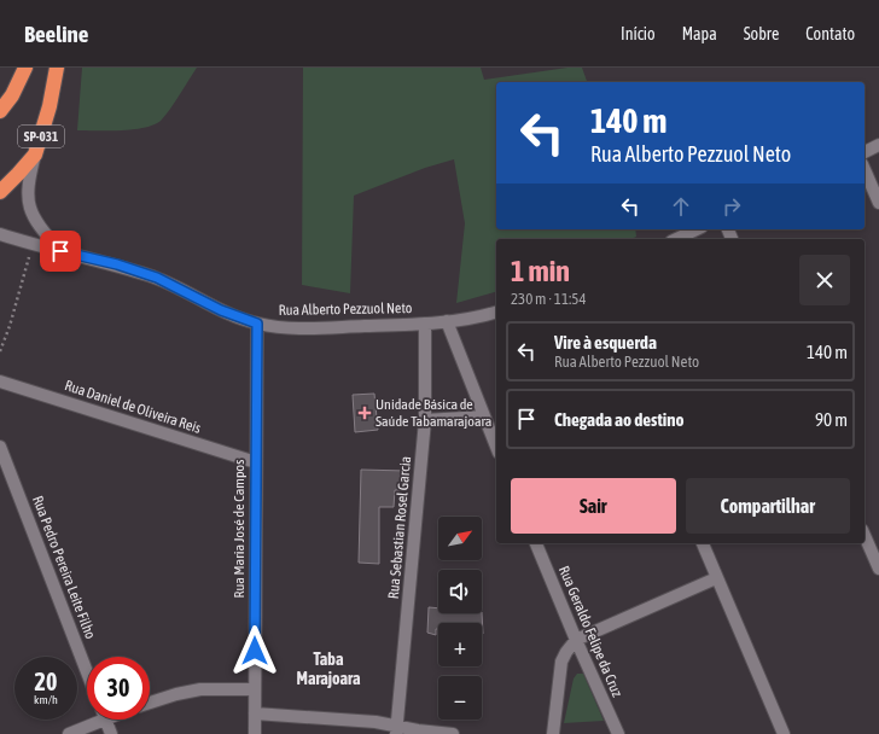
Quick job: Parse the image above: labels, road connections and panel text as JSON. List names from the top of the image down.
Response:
{
  "streets": {
    "highway": ["SP-031"],
    "street": [
      "Rua Alberto Pezzuol Neto",
      "Rua Daniel de Oliveira Reis",
      "Rua Sebastian Rosel Garcia",
      "Rua Maria José de Campos",
      "Rua Pedro Pereira Leite Filho",
      "Rua Geraldo Felipe da Cruz"
    ]
  },
  "crossings": [
    ["Rua Alberto Pezzuol Neto", "Rua Sebastian Rosel Garcia"],
    ["Rua Alberto Pezzuol Neto", "Rua Maria José de Campos"],
    ["Rua Daniel de Oliveira Reis", "Rua Maria José de Campos"]
  ],
  "districts": ["Taba Marajoara"],
  "places": {
    "health": ["Unidade Básica de Saúde Tabamarajoara"]
  },
  "north": "top right",
  "page": {
    "header": "Beeline",
    "nav": [
      "Início",
      "Mapa",
      "Sobre",
      "Contato"
    ],
    "turn": ["140 m", "Rua Alberto Pezzuol Neto"],
    "heading": ["1 min", "230 m · 11:54"],
    "list": [
      {
        "name": "Vire à esquerda",
        "note": "Rua Alberto Pezzuol Neto",
        "value": "140 m"
      },
      {
        "name": "Chegada ao destino",
        "value": "90 m"
      }
    ],
    "buttons": ["Sair", "Compartilhar"],
    "map_buttons": ["+", "−"],
    "speed": "20 km/h",
    "limit": "30"
  }
}
